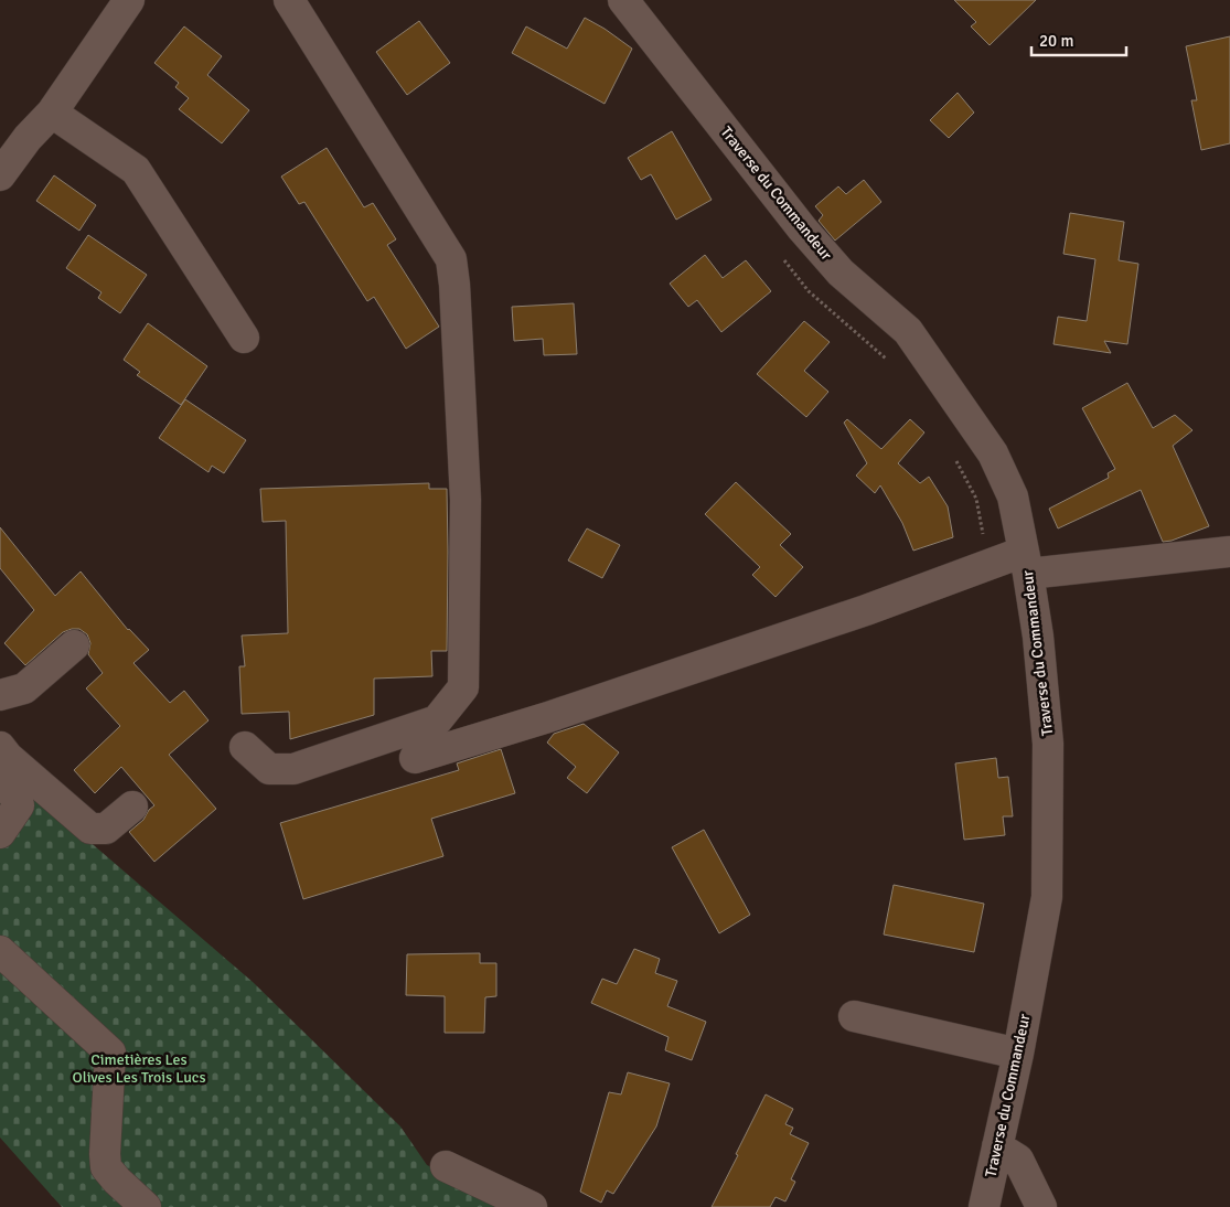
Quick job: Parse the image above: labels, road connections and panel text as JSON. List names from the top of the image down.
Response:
{
  "streets": {
    "street": ["Traverse du Commandeur"]
  },
  "parks": ["Cimetières Les Olives Les Trois Lucs"],
  "scale_bar": "20 m"
}
